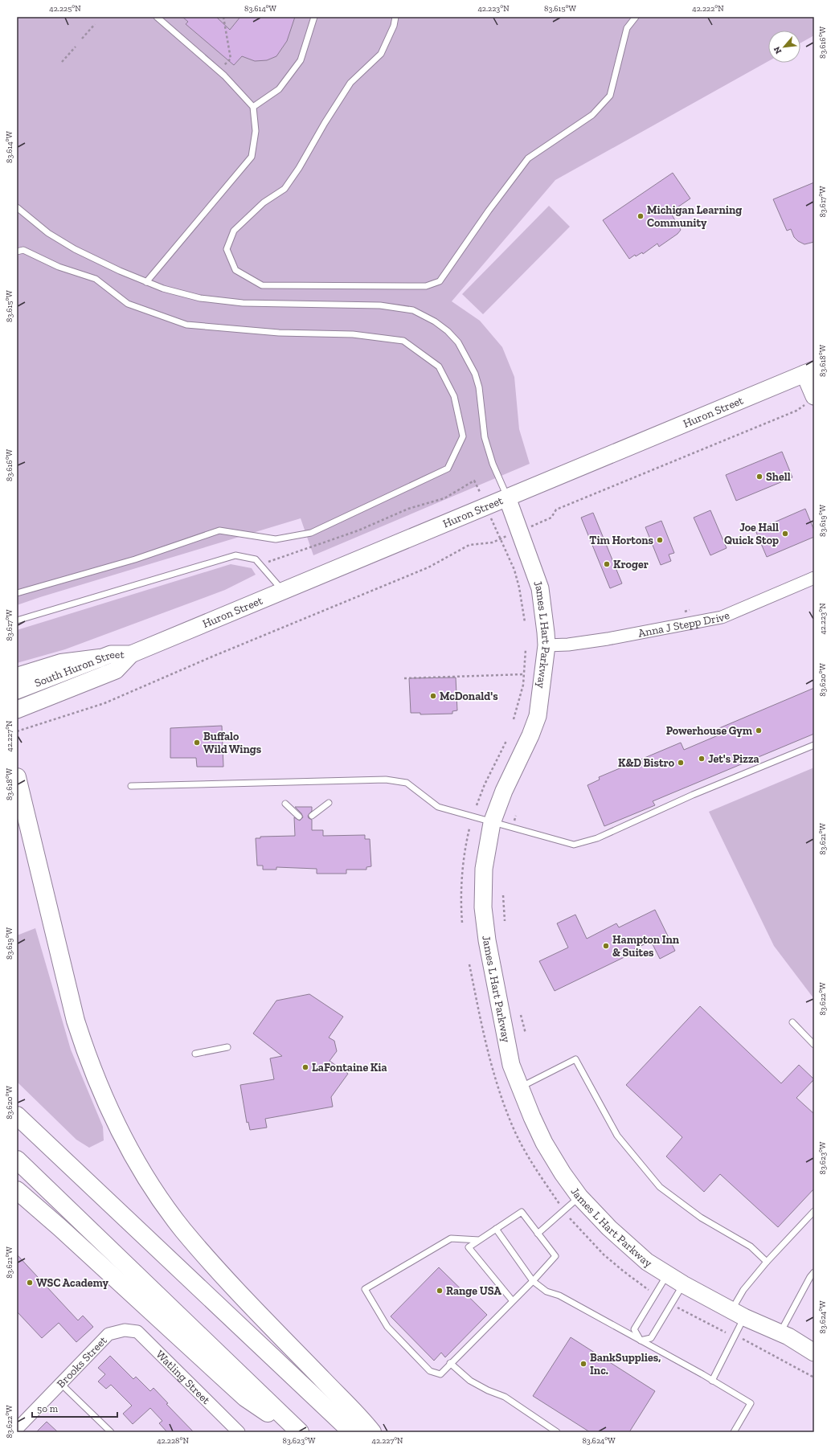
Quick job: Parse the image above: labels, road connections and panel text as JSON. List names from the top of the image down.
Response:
{
  "streets": {
    "street": [
      "Huron Street",
      "Anna J Stepp Drive",
      "James L Hart Parkway",
      "South Huron Street",
      "Brooks Street",
      "Watling Street"
    ]
  },
  "crossings": [
    ["Huron Street", "James L Hart Parkway"],
    ["Huron Street", "South Huron Street"],
    ["Anna J Stepp Drive", "James L Hart Parkway"],
    ["Brooks Street", "Watling Street"]
  ],
  "places": [
    "Michigan Learning Community",
    "Shell",
    "Joe Hall Quick Stop",
    "Tim Hortons",
    "Kroger",
    "McDonald's",
    "Powerhouse Gym",
    "Buffalo Wild Wings",
    "Jet's Pizza",
    "K&D Bistro",
    "Hampton Inn & Suites",
    "LaFontaine Kia",
    "WSC Academy",
    "Range USA",
    "BankSupplies, Inc."
  ],
  "scale_bar": "50 m",
  "north": "bottom left",
  "coordinates": [
    "42.225°N",
    "83.614°W",
    "42.223°N",
    "83.615°W",
    "42.222°N",
    "83.616°W",
    "83.617°W",
    "83.618°W",
    "83.619°W",
    "83.620°W",
    "42.227°N",
    "83.621°W",
    "83.622°W",
    "83.623°W",
    "83.624°W",
    "42.228°N"
  ]
}
